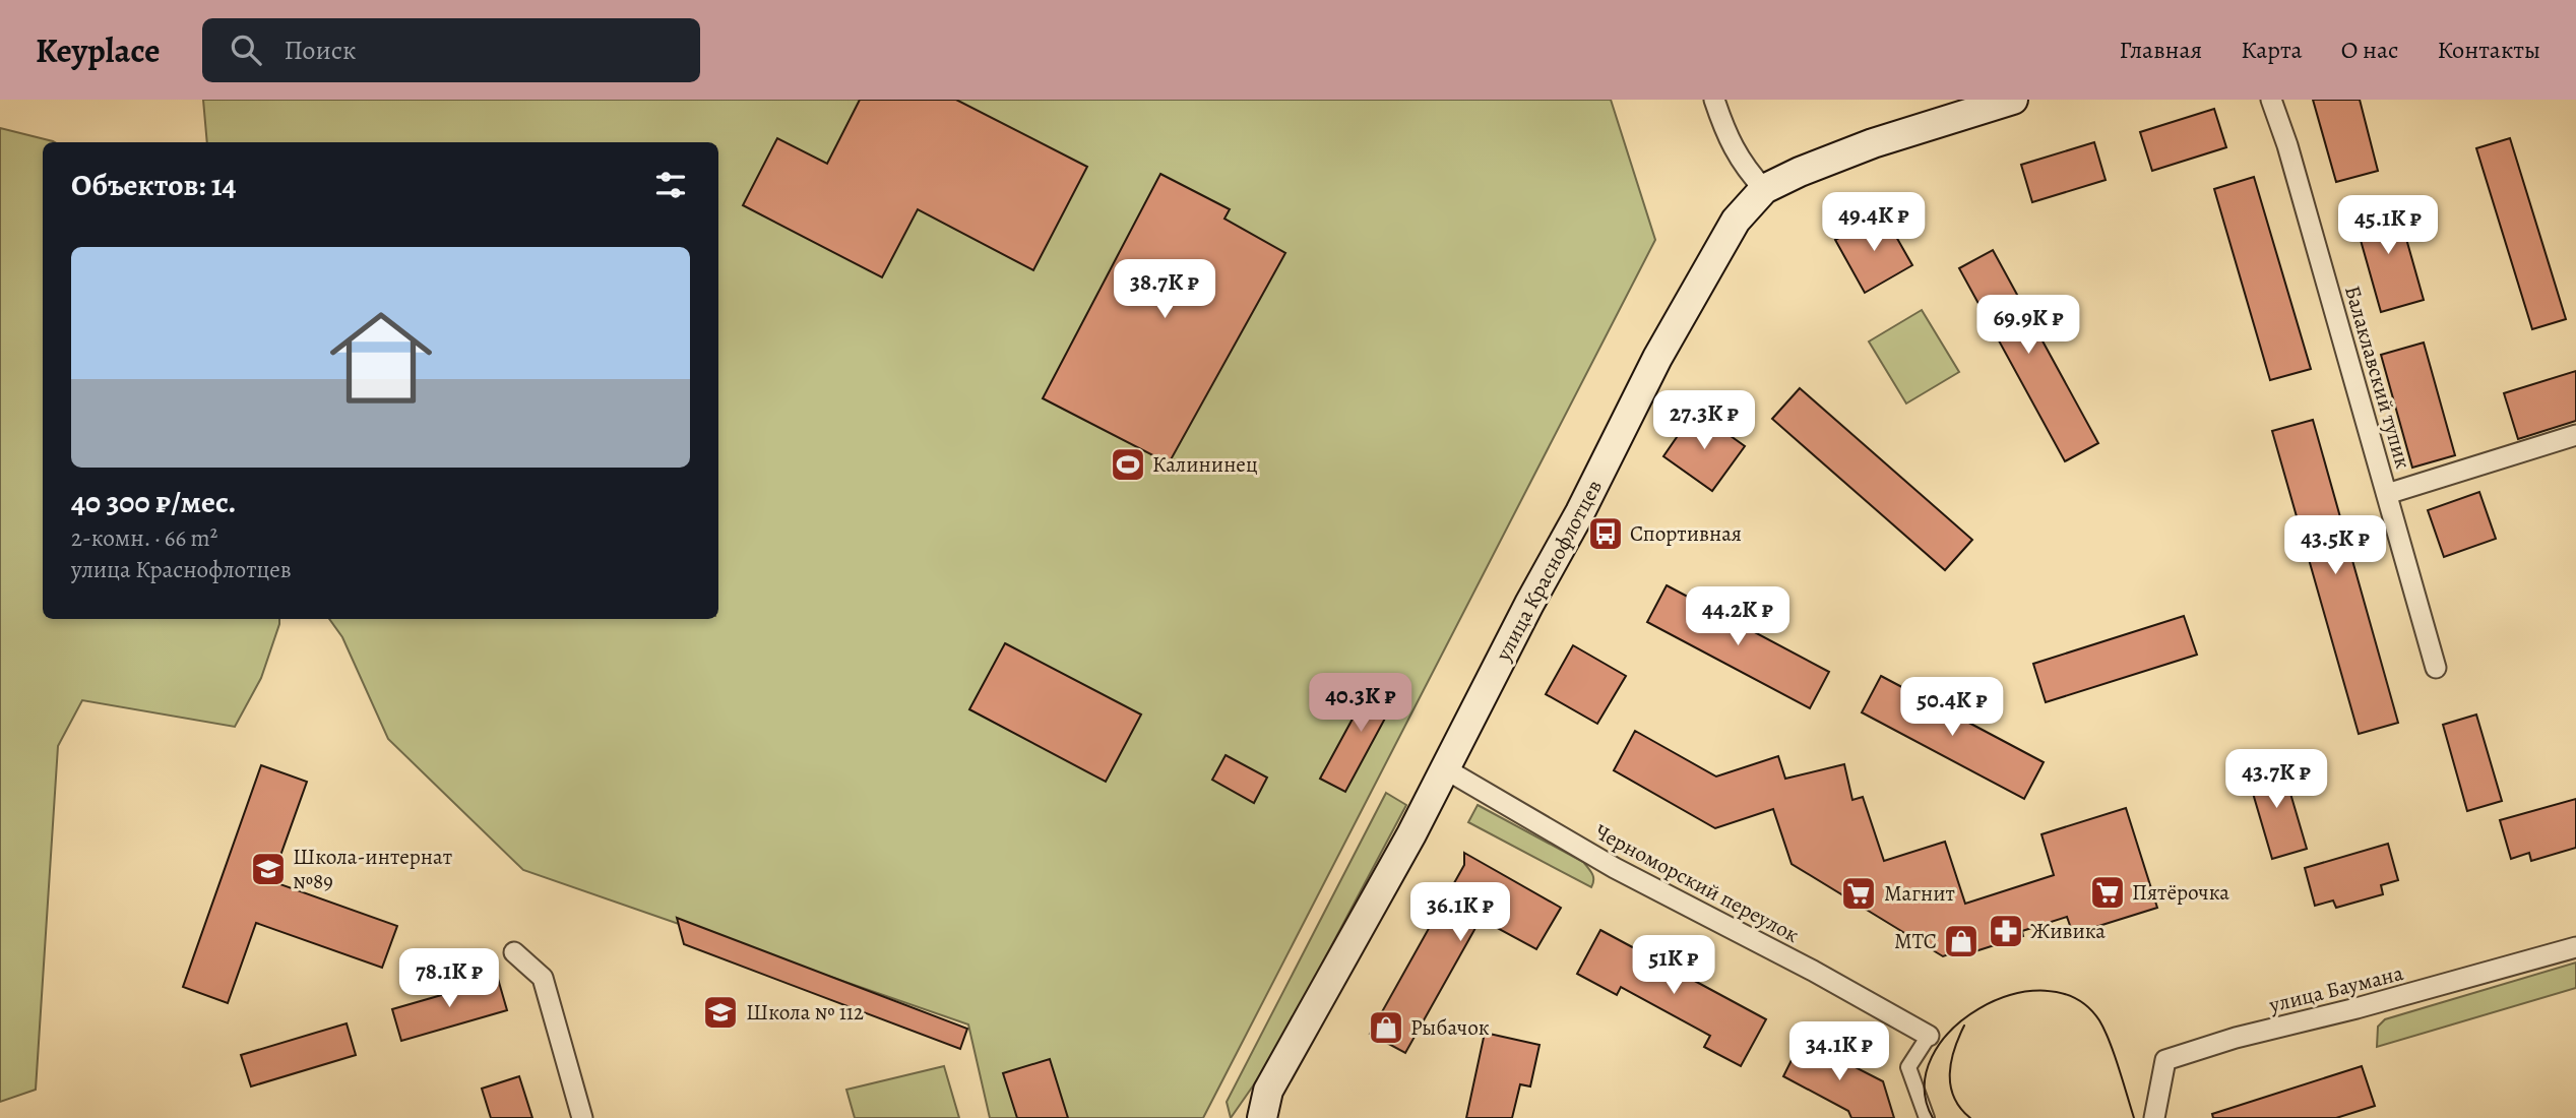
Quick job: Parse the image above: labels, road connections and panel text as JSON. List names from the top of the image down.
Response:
{
  "streets": {
    "main road": ["улица Краснофлотцев"],
    "street": ["Балаклавский тупик", "Черноморский переулок", "улица Баумана"]
  },
  "crossings": [
    ["улица Краснофлотцев", "Черноморский переулок"]
  ],
  "places": {
    "sports": ["Калининец"],
    "bus stop": ["Спортивная"],
    "school or university": ["Школа-интернат №89", "Школа № 112"],
    "supermarket": ["Пятёрочка", "Магнит"],
    "pharmacy": ["Живика"],
    "shop": ["МТС", "Рыбачок"]
  },
  "page": {
    "header": "Keyplace",
    "search": "Поиск",
    "nav": [
      "Главная",
      "Карта",
      "О нас",
      "Контакты"
    ],
    "heading": "Объектов: 14",
    "price": [
      "49.4K ₽",
      "45.1K ₽",
      "38.7K ₽",
      "69.9K ₽",
      "27.3K ₽",
      "43.5K ₽",
      "44.2K ₽",
      "40.3K ₽",
      "50.4K ₽",
      "43.7K ₽",
      "36.1K ₽",
      "51K ₽",
      "78.1K ₽",
      "34.1K ₽"
    ],
    "list": [
      {
        "name": "40 300 ₽/мес.",
        "note": "2-комн. · 66 m² · улица Краснофлотцев"
      }
    ]
  }
}
